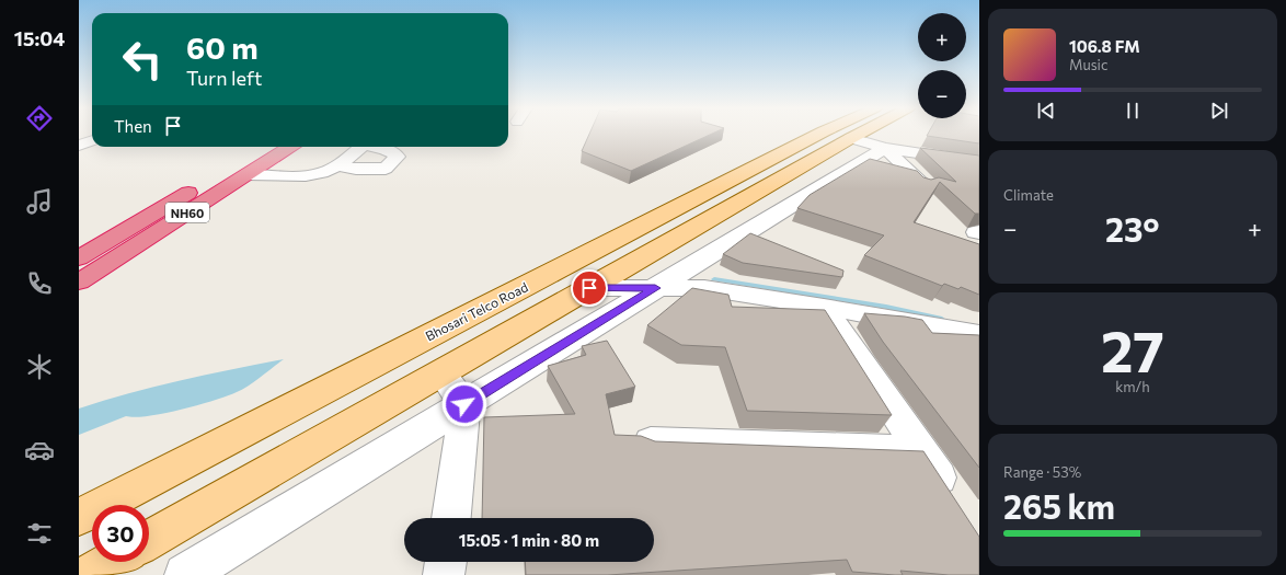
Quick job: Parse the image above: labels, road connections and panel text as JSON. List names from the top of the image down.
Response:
{
  "streets": {
    "highway": ["NH60"],
    "main road": ["Bhosari Telco Road"]
  },
  "page": {
    "tabs": "15:04",
    "map_buttons": ["+", "−"],
    "turn": ["60 m", "Turn left"],
    "song": ["106.8 FM", "Music"],
    "then": "Then",
    "tile": [
      "Climate",
      ["27", "km/h"],
      ["Range · 53%", "265 km"]
    ],
    "heat": ["−", "23°", "+"],
    "limit": "30",
    "trip": "15:05 · 1 min · 80 m"
  }
}
